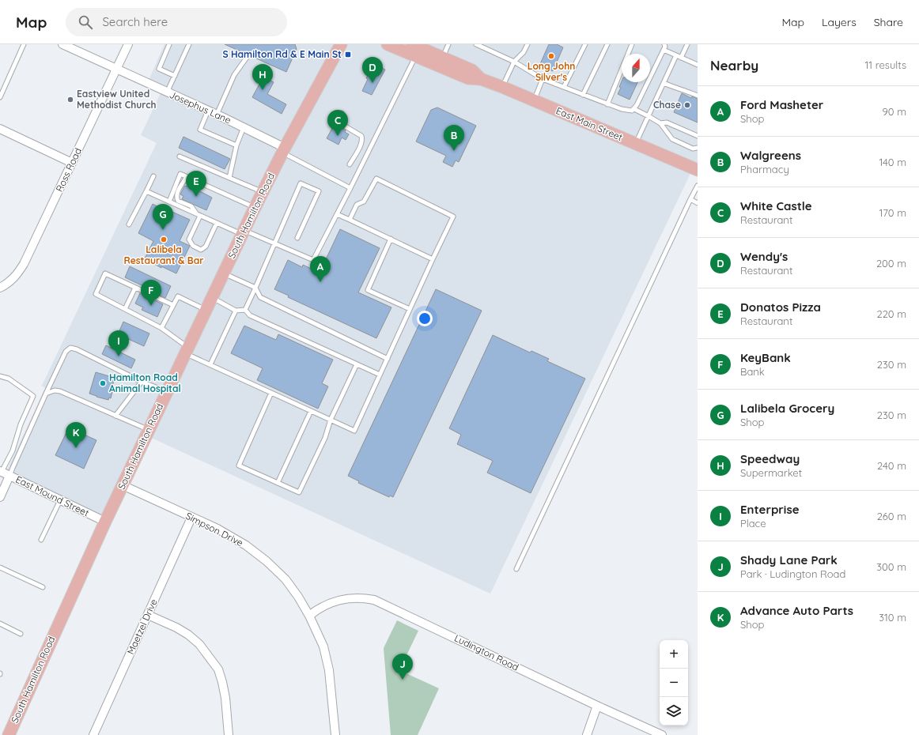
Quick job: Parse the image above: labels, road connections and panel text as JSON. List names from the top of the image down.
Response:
{
  "streets": {
    "main road": ["East Main Street", "South Hamilton Road"],
    "street": [
      "Josephus Lane",
      "Ross Road",
      "East Mound Street",
      "Simpson Drive",
      "Maetzel Drive",
      "Ludington Road"
    ]
  },
  "crossings": [
    ["Josephus Lane", "Ross Road"],
    ["Josephus Lane", "South Hamilton Road"],
    ["South Hamilton Road", "East Mound Street"],
    ["South Hamilton Road", "Simpson Drive"],
    ["Simpson Drive", "Maetzel Drive"],
    ["Simpson Drive", "Ludington Road"]
  ],
  "places": {
    "transit": ["S Hamilton Rd & E Main St"],
    "other": [
      "Long John Silver's",
      "Eastview United Methodist Church",
      "Chase",
      "Lalibela Restaurant & Bar",
      "Hamilton Road Animal Hospital"
    ]
  },
  "north": "top",
  "page": {
    "header": "Map",
    "search": "Search here",
    "nav": ["Map", "Layers", "Share"],
    "heading": ["Nearby", "11 results"],
    "pins": [
      "D",
      "H",
      "C",
      "B",
      "E",
      "G",
      "A",
      "F",
      "I",
      "K",
      "J"
    ],
    "list": [
      {
        "mark": "A",
        "name": "Ford Masheter",
        "note": "Shop",
        "value": "90 m"
      },
      {
        "mark": "B",
        "name": "Walgreens",
        "note": "Pharmacy",
        "value": "140 m"
      },
      {
        "mark": "C",
        "name": "White Castle",
        "note": "Restaurant",
        "value": "170 m"
      },
      {
        "mark": "D",
        "name": "Wendy's",
        "note": "Restaurant",
        "value": "200 m"
      },
      {
        "mark": "E",
        "name": "Donatos Pizza",
        "note": "Restaurant",
        "value": "220 m"
      },
      {
        "mark": "F",
        "name": "KeyBank",
        "note": "Bank",
        "value": "230 m"
      },
      {
        "mark": "G",
        "name": "Lalibela Grocery",
        "note": "Shop",
        "value": "230 m"
      },
      {
        "mark": "H",
        "name": "Speedway",
        "note": "Supermarket",
        "value": "240 m"
      },
      {
        "mark": "I",
        "name": "Enterprise",
        "note": "Place",
        "value": "260 m"
      },
      {
        "mark": "J",
        "name": "Shady Lane Park",
        "note": "Park · Ludington Road",
        "value": "300 m"
      },
      {
        "mark": "K",
        "name": "Advance Auto Parts",
        "note": "Shop",
        "value": "310 m"
      }
    ],
    "map_buttons": ["+", "−"]
  }
}
